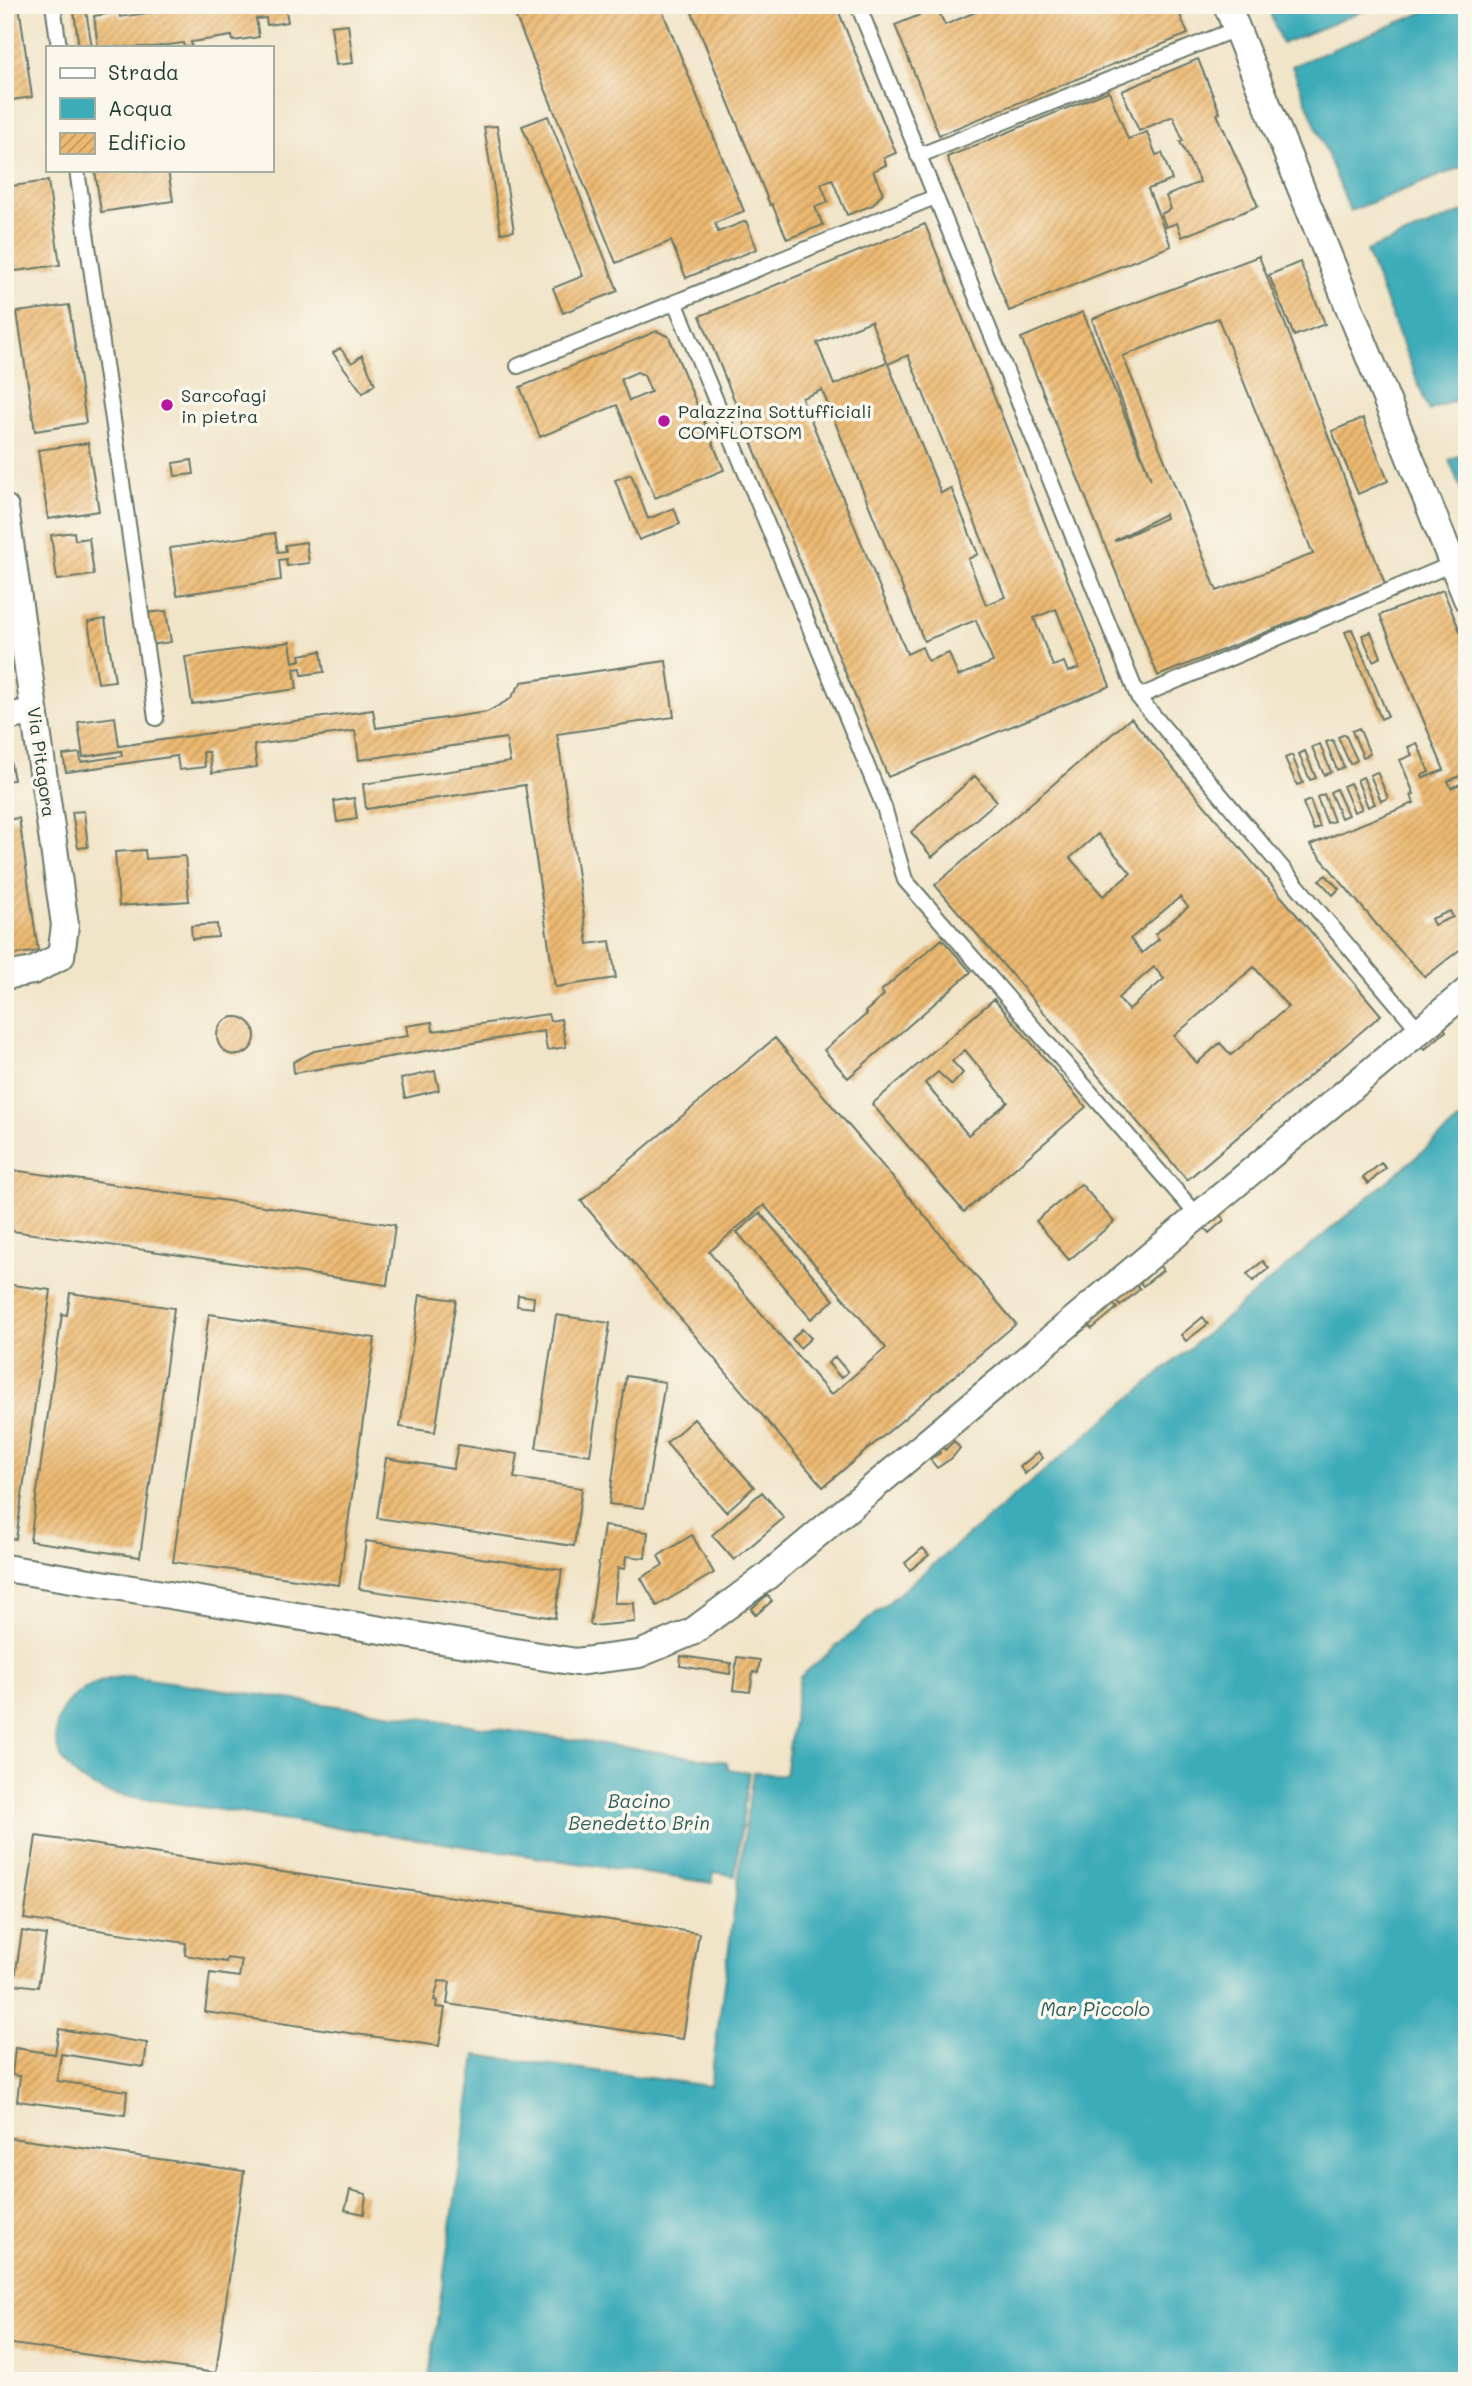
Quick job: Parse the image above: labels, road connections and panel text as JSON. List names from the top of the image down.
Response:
{
  "streets": {
    "street": ["Via Pitagora"]
  },
  "water": ["Bacino Benedetto Brin", "Mar Piccolo"],
  "places": ["Sarcofagi in pietra", "Palazzina Sottufficiali COMFLOTSOM"],
  "legend": ["Strada", "Acqua", "Edificio"]
}
